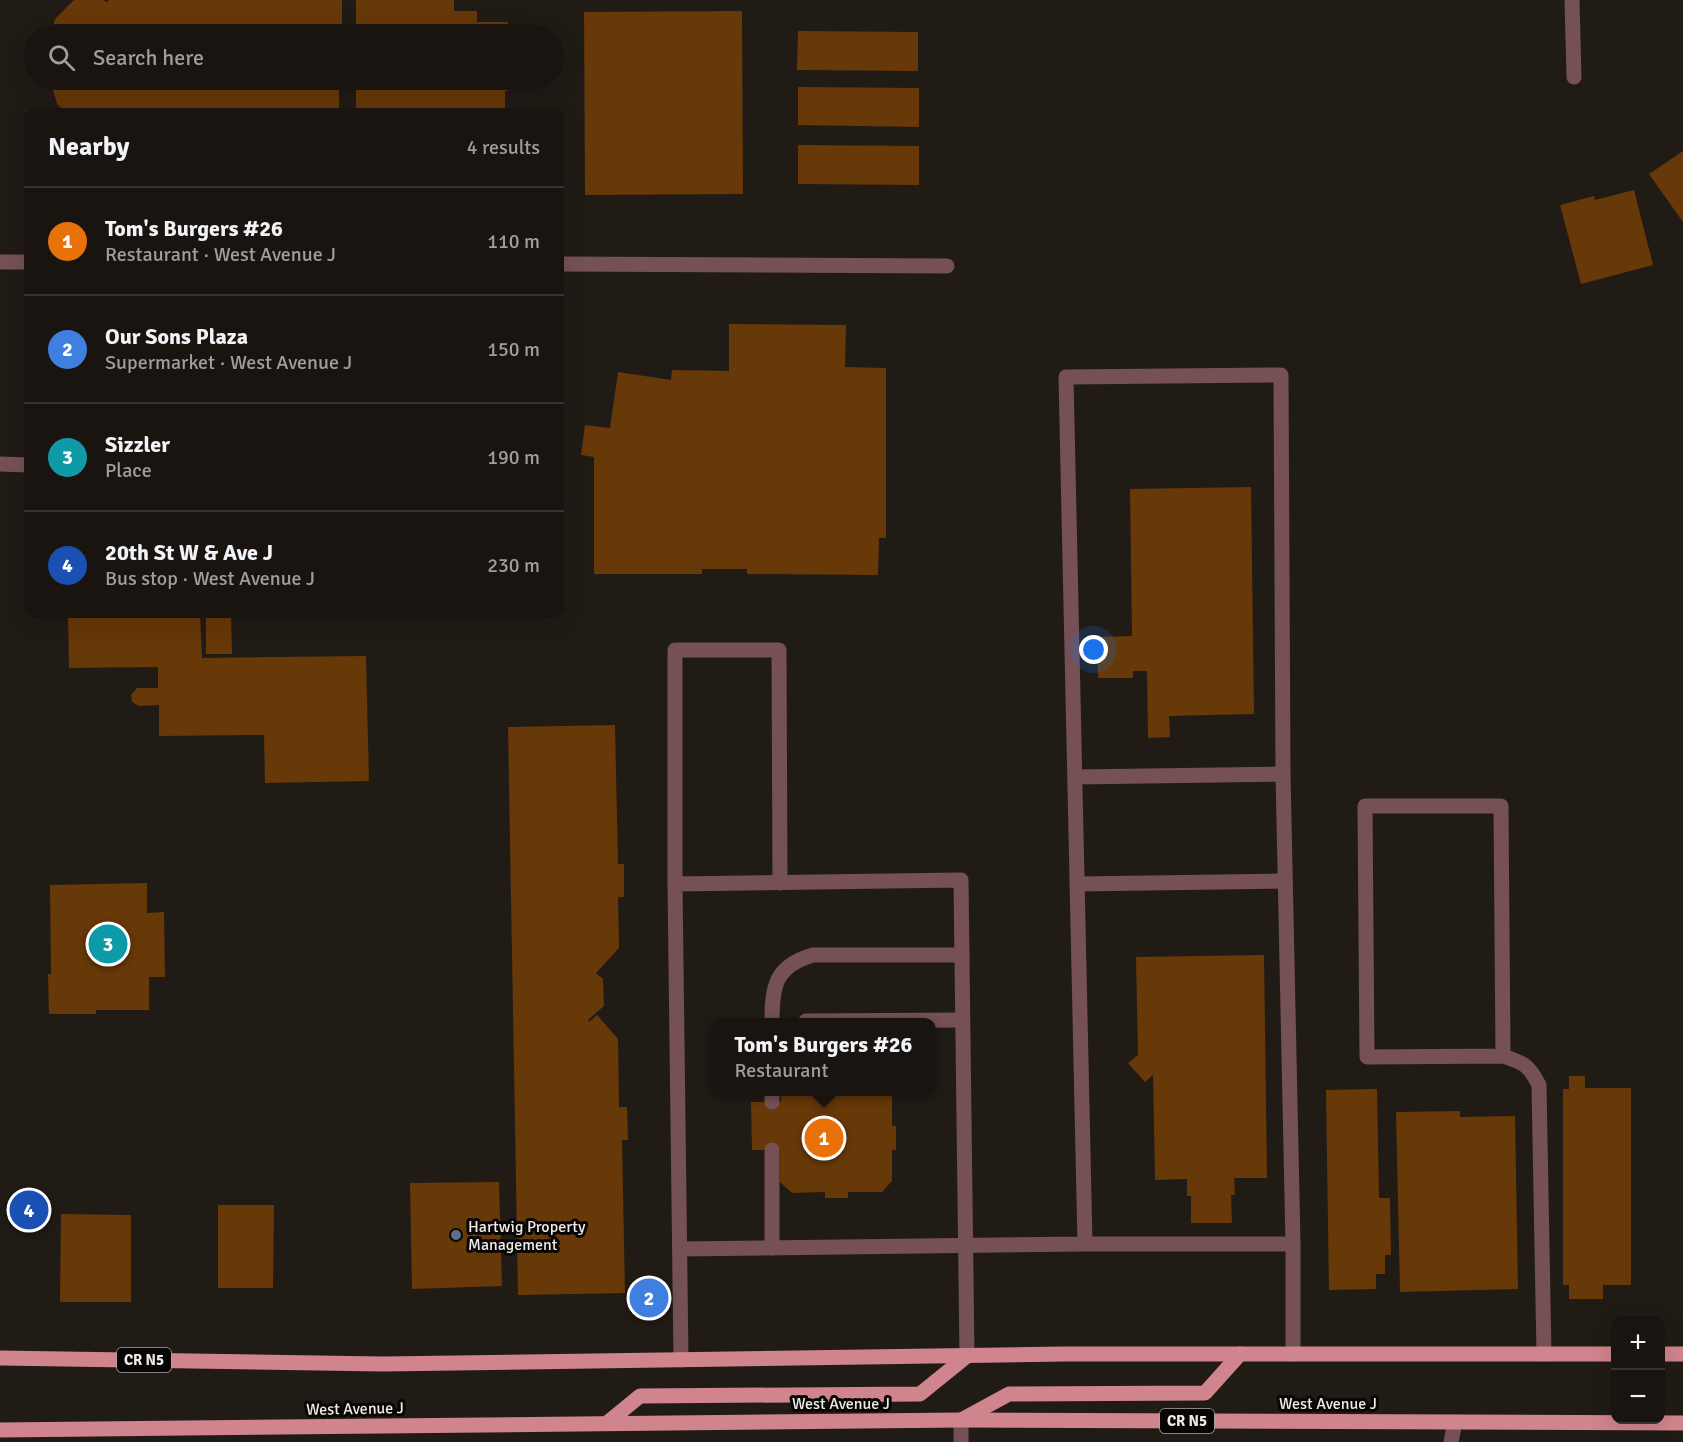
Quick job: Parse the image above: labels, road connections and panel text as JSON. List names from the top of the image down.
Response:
{
  "streets": {
    "main road": ["CR N5", "West Avenue J"]
  },
  "places": ["Hartwig Property Management"],
  "page": {
    "search": "Search here",
    "heading": ["Nearby", "4 results"],
    "list": [
      {
        "mark": "1",
        "name": "Tom's Burgers #26",
        "note": "Restaurant · West Avenue J",
        "value": "110 m"
      },
      {
        "mark": "2",
        "name": "Our Sons Plaza",
        "note": "Supermarket · West Avenue J",
        "value": "150 m"
      },
      {
        "mark": "3",
        "name": "Sizzler",
        "note": "Place",
        "value": "190 m"
      },
      {
        "mark": "4",
        "name": "20th St W & Ave J",
        "note": "Bus stop · West Avenue J",
        "value": "230 m"
      }
    ],
    "pins": [
      "3",
      "1",
      "4",
      "2"
    ],
    "popup": ["Tom's Burgers #26", "Restaurant"],
    "map_buttons": ["+", "−"]
  }
}
